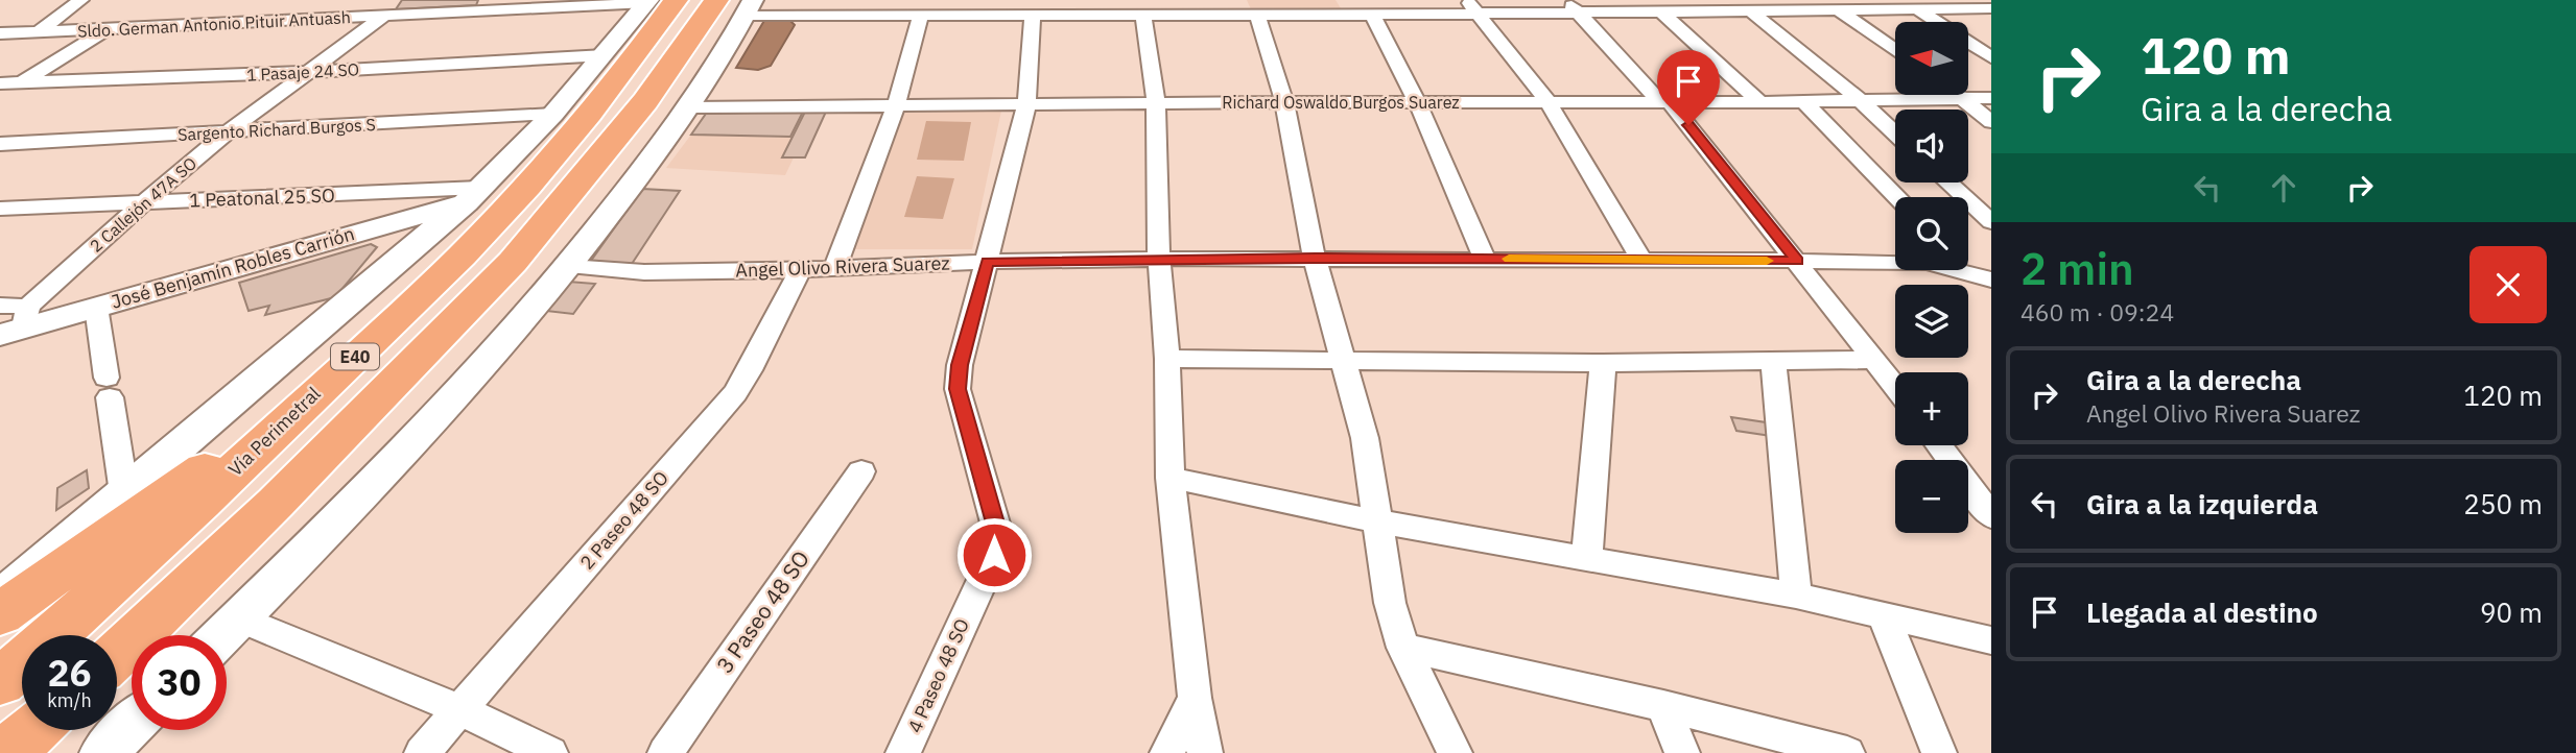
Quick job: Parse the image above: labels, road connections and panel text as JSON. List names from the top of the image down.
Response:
{
  "streets": {
    "highway": ["E40", "Vía Perimetral"],
    "street": [
      "Sldo. German Antonio Pituir Antuash",
      "1 Pasaje 24 SO",
      "Richard Oswaldo Burgos Suarez",
      "Sargento Richard Burgos S",
      "1 Peatonal 25 SO",
      "2 Callejón 47A SO",
      "Angel Olivo Rivera Suarez",
      "José Benjamín Robles Carrión",
      "2 Paseo 48 SO",
      "3 Paseo 48 SO",
      "4 Paseo 48 SO"
    ]
  },
  "crossings": [
    ["Sldo. German Antonio Pituir Antuash", "2 Callejón 47A SO"],
    ["Sldo. German Antonio Pituir Antuash", "E40"],
    ["Sldo. German Antonio Pituir Antuash", "Vía Perimetral"],
    ["1 Pasaje 24 SO", "2 Callejón 47A SO"],
    ["1 Pasaje 24 SO", "E40"],
    ["Richard Oswaldo Burgos Suarez", "4 Paseo 48 SO"],
    ["Sargento Richard Burgos S", "2 Callejón 47A SO"],
    ["Sargento Richard Burgos S", "E40"],
    ["1 Peatonal 25 SO", "2 Callejón 47A SO"],
    ["1 Peatonal 25 SO", "José Benjamín Robles Carrión"],
    ["1 Peatonal 25 SO", "E40"],
    ["2 Callejón 47A SO", "José Benjamín Robles Carrión"],
    ["Angel Olivo Rivera Suarez", "2 Paseo 48 SO"],
    ["Angel Olivo Rivera Suarez", "4 Paseo 48 SO"],
    ["José Benjamín Robles Carrión", "E40"],
    ["E40", "Vía Perimetral"]
  ],
  "north": "left",
  "page": {
    "turn": ["120 m", "Gira a la derecha"],
    "map_buttons": ["+", "−"],
    "heading": ["2 min", "460 m · 09:24"],
    "list": [
      {
        "name": "Gira a la derecha",
        "note": "Angel Olivo Rivera Suarez",
        "value": "120 m"
      },
      {
        "name": "Gira a la izquierda",
        "value": "250 m"
      },
      {
        "name": "Llegada al destino",
        "value": "90 m"
      }
    ],
    "speed": "26 km/h",
    "limit": "30"
  }
}
